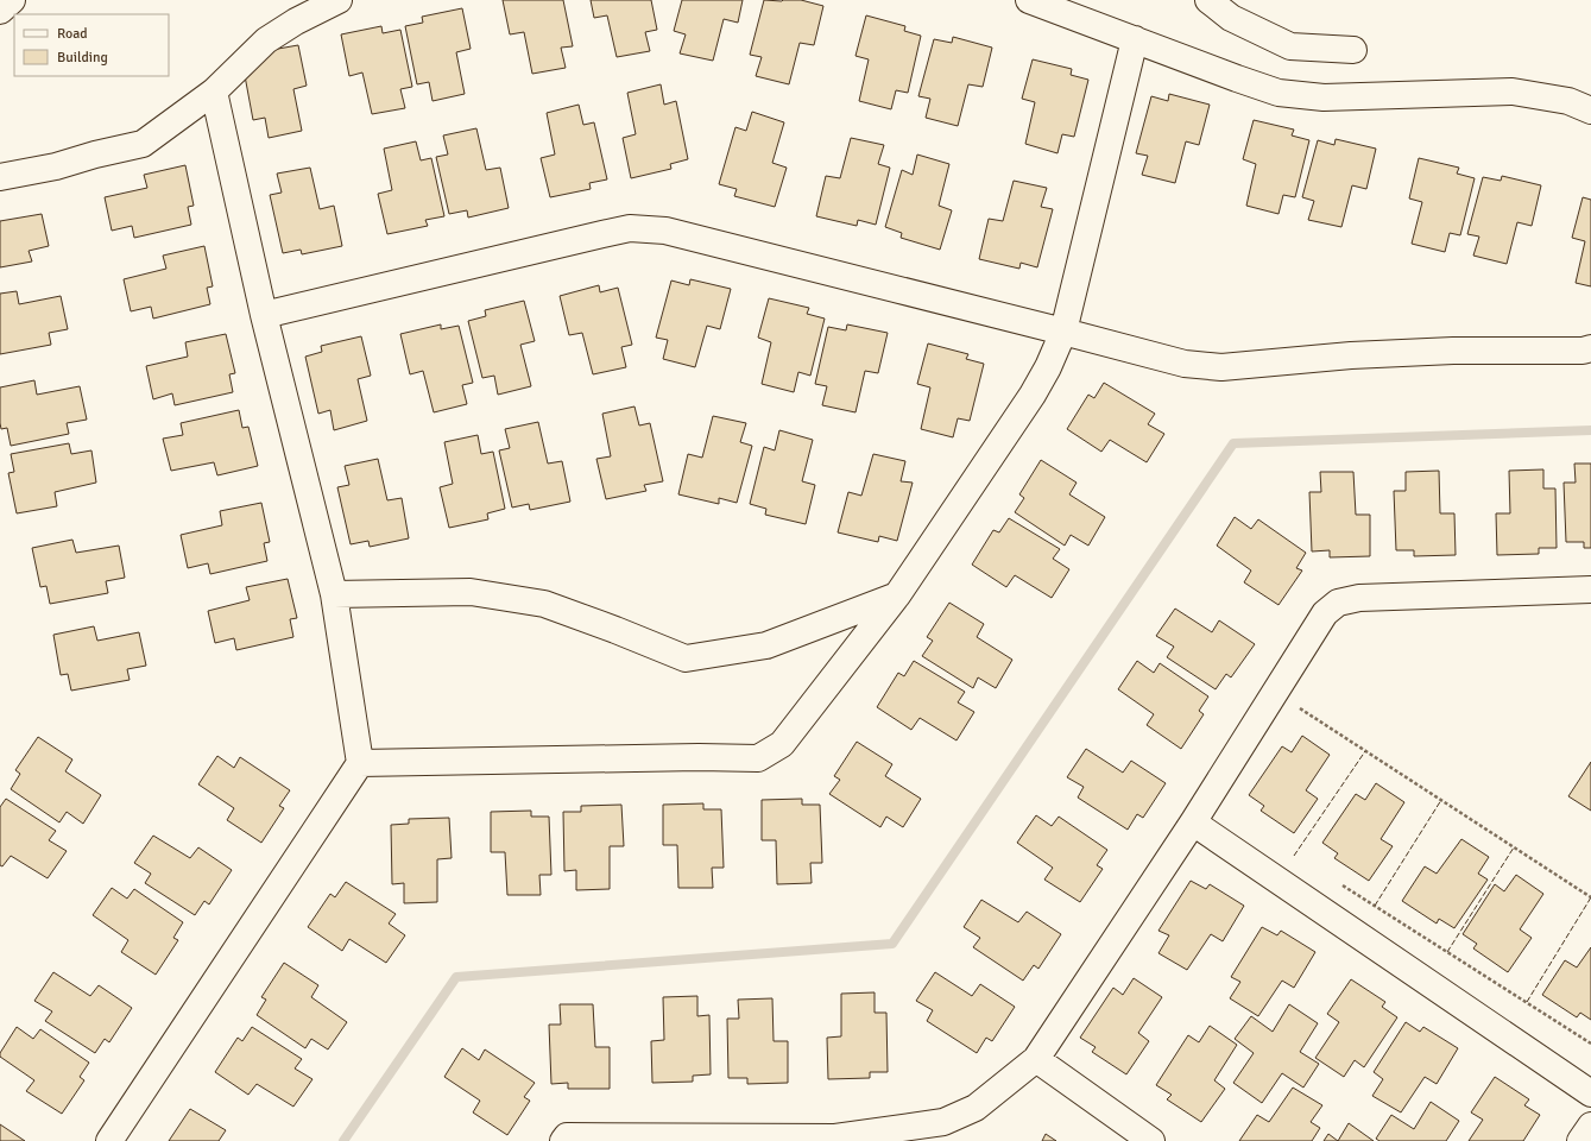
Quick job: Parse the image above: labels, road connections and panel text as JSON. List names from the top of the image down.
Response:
{
  "legend": ["Road", "Building"]
}
